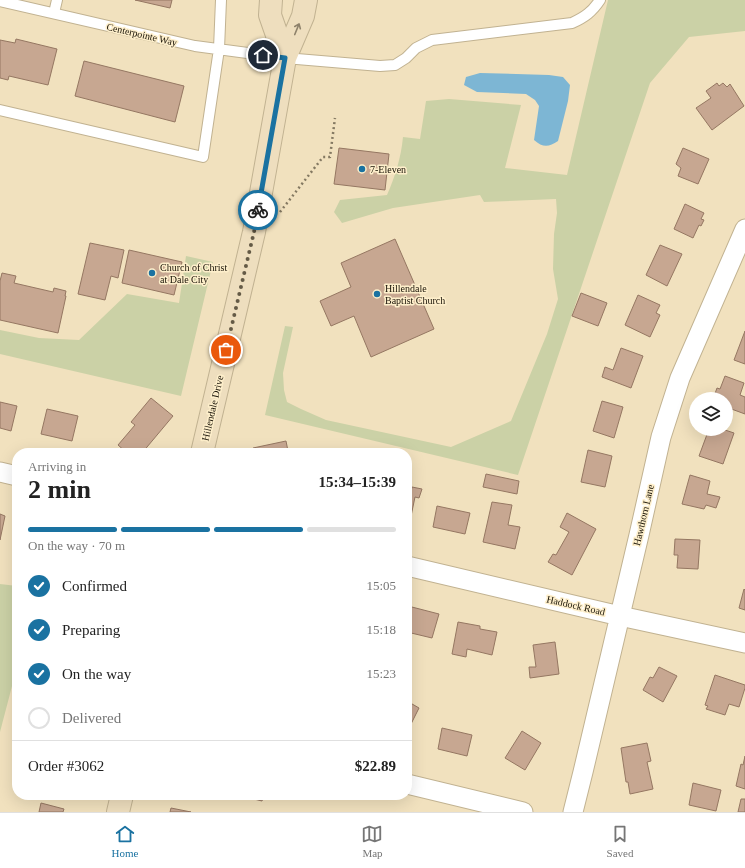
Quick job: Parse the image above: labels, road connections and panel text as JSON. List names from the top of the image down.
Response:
{
  "streets": {
    "main road": ["Hillendale Drive"],
    "street": ["Hawthorn Lane", "Haddock Road"],
    "lane": ["Centerpointe Way"]
  },
  "crossings": [
    ["Centerpointe Way", "Hillendale Drive"],
    ["Hawthorn Lane", "Haddock Road"]
  ],
  "places": ["7-Eleven", "Church of Christ at Dale City", "Hillendale Baptist Church"],
  "page": {
    "heading": ["2 min", "Arriving in", "15:34–15:39"],
    "panel": ["Order #3062", "$22.89"],
    "bar": "On the way · 70 m",
    "list": [
      ["Confirmed", "15:05"],
      ["Preparing", "15:18"],
      ["On the way", "15:23"],
      "Delivered"
    ],
    "tabs": ["Home", "Map", "Saved"]
  }
}
